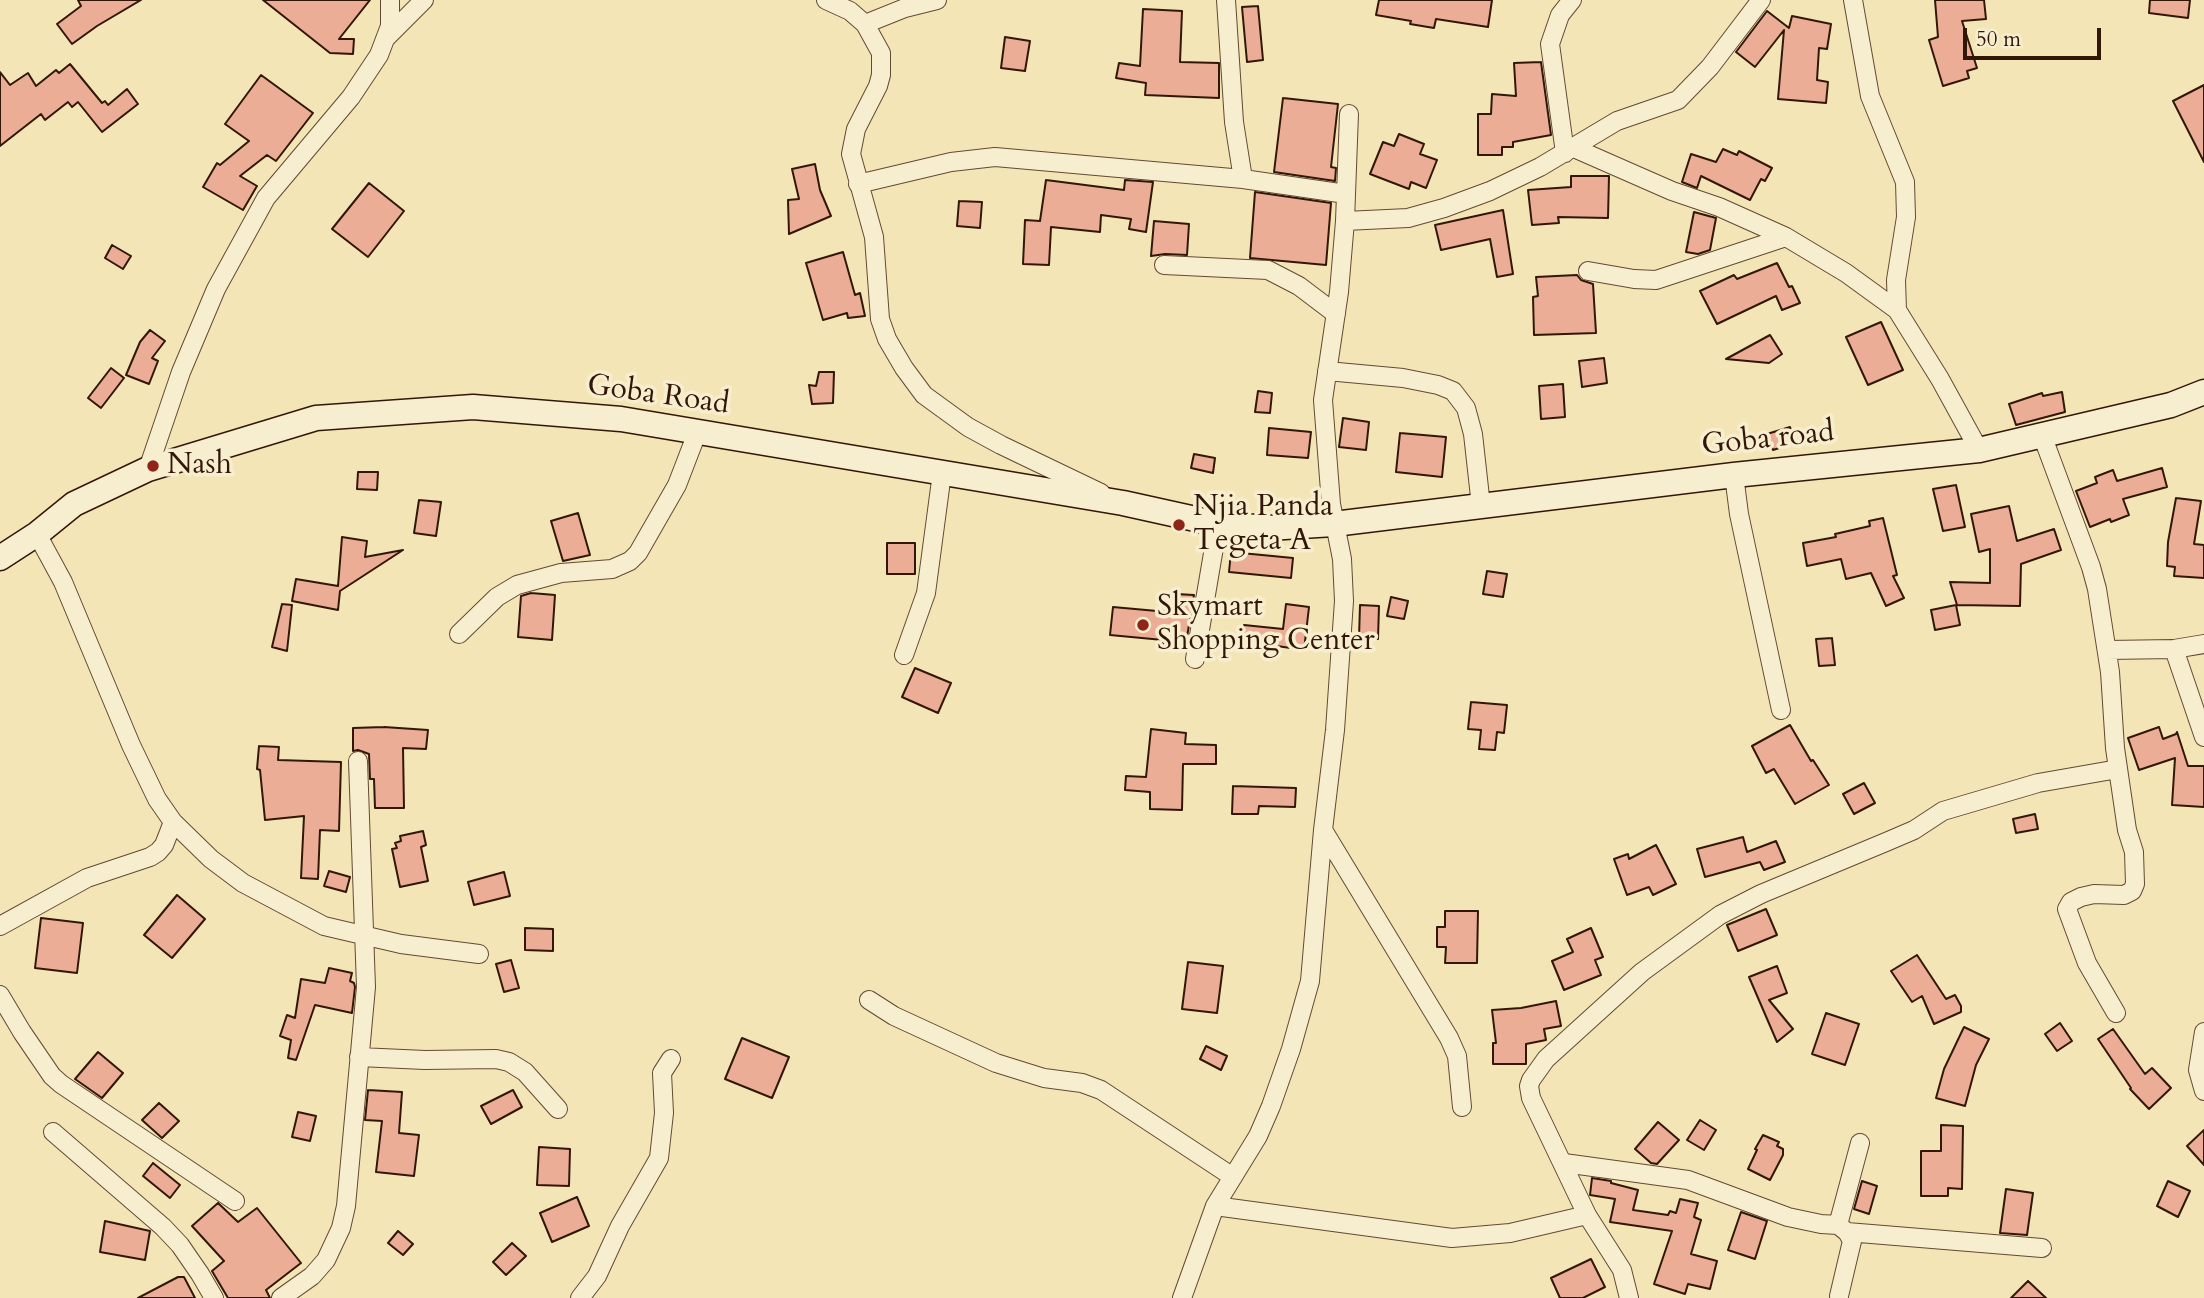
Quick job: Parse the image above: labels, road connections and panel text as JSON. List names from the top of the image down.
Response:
{
  "streets": {
    "main road": ["Goba Road", "Goba road"]
  },
  "crossings": [
    ["Goba Road", "Goba road"]
  ],
  "places": ["Nash", "Njia Panda Tegeta A", "Skymart Shopping Center"],
  "scale_bar": "50 m"
}
